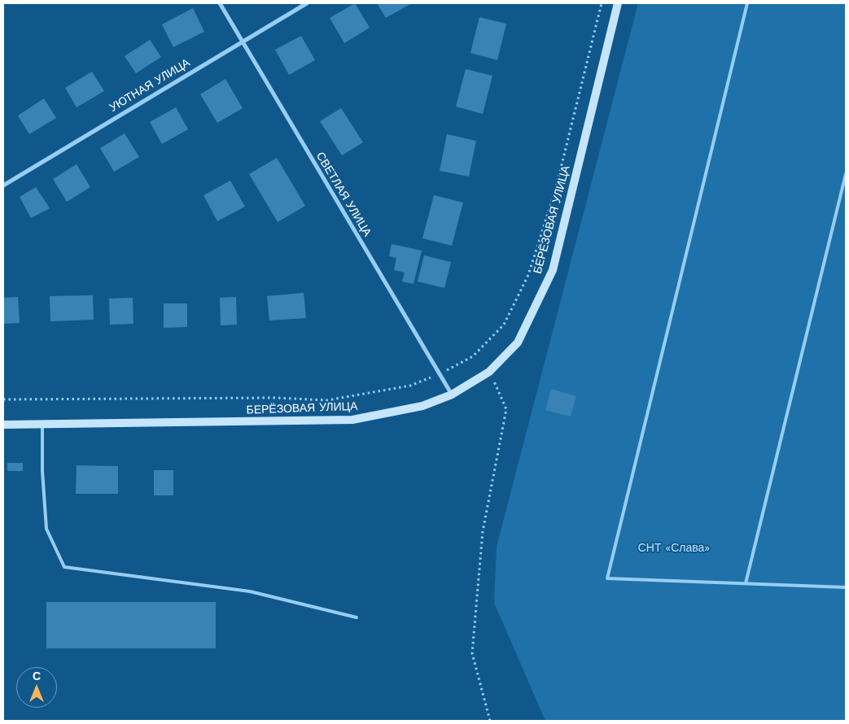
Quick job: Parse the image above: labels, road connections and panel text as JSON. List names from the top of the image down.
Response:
{
  "streets": {
    "main road": ["БЕРЁЗОВАЯ УЛИЦА"],
    "street": ["УЮТНАЯ УЛИЦА", "СВЕТЛАЯ УЛИЦА"]
  },
  "crossings": [
    ["УЮТНАЯ УЛИЦА", "СВЕТЛАЯ УЛИЦА"],
    ["СВЕТЛАЯ УЛИЦА", "БЕРЁЗОВАЯ УЛИЦА"]
  ],
  "parks": ["СНТ «Слава»"],
  "north": "top"
}
